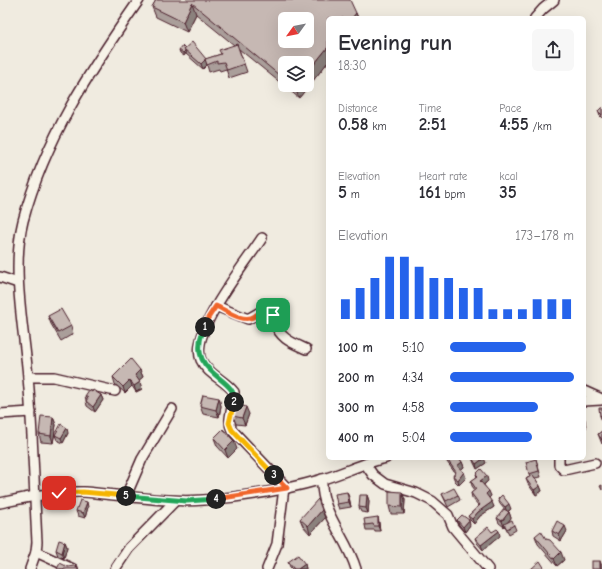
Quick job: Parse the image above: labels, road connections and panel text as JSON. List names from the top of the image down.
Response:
{
  "north": "bottom left",
  "page": {
    "heading": ["Evening run", "18:30"],
    "stats": [
      ["Distance", "0.58 km"],
      ["Time", "2:51"],
      ["Pace", "4:55 /km"],
      ["Elevation", "5 m"],
      ["Heart rate", "161 bpm"],
      ["kcal", "35"]
    ],
    "chart": ["Elevation", "173–178 m"],
    "pins": [
      "1",
      "2",
      "3",
      "5",
      "4"
    ],
    "list": [
      {
        "name": "100 m",
        "note": "5:10"
      },
      {
        "name": "200 m",
        "note": "4:34"
      },
      {
        "name": "300 m",
        "note": "4:58"
      },
      {
        "name": "400 m",
        "note": "5:04"
      }
    ]
  }
}
